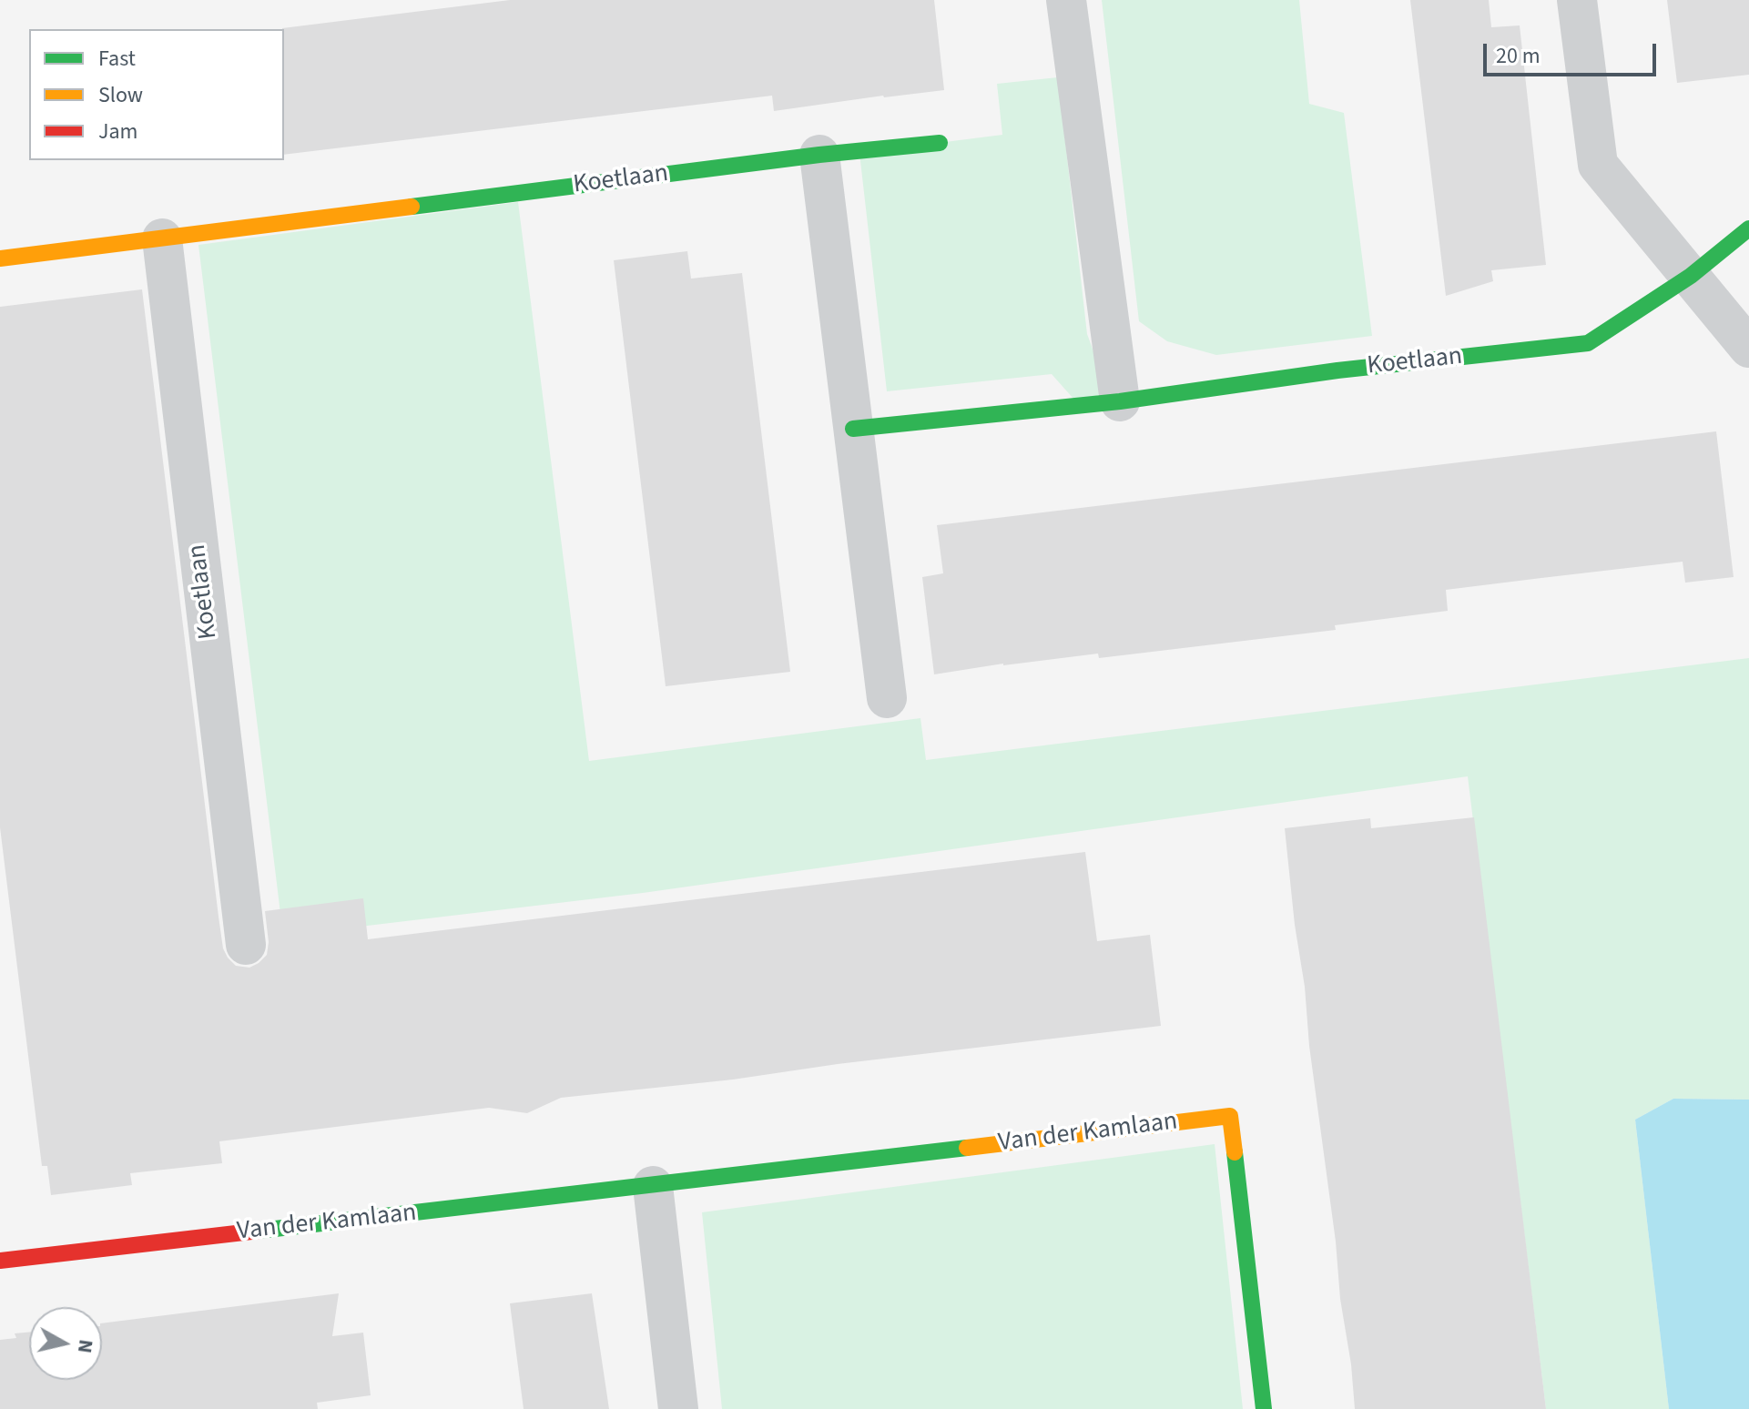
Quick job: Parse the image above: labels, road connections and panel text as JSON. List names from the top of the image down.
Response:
{
  "streets": {
    "street": ["Koetlaan", "Van der Kamlaan"]
  },
  "legend": ["Fast", "Slow", "Jam"],
  "scale_bar": "20 m",
  "north": "right"
}
